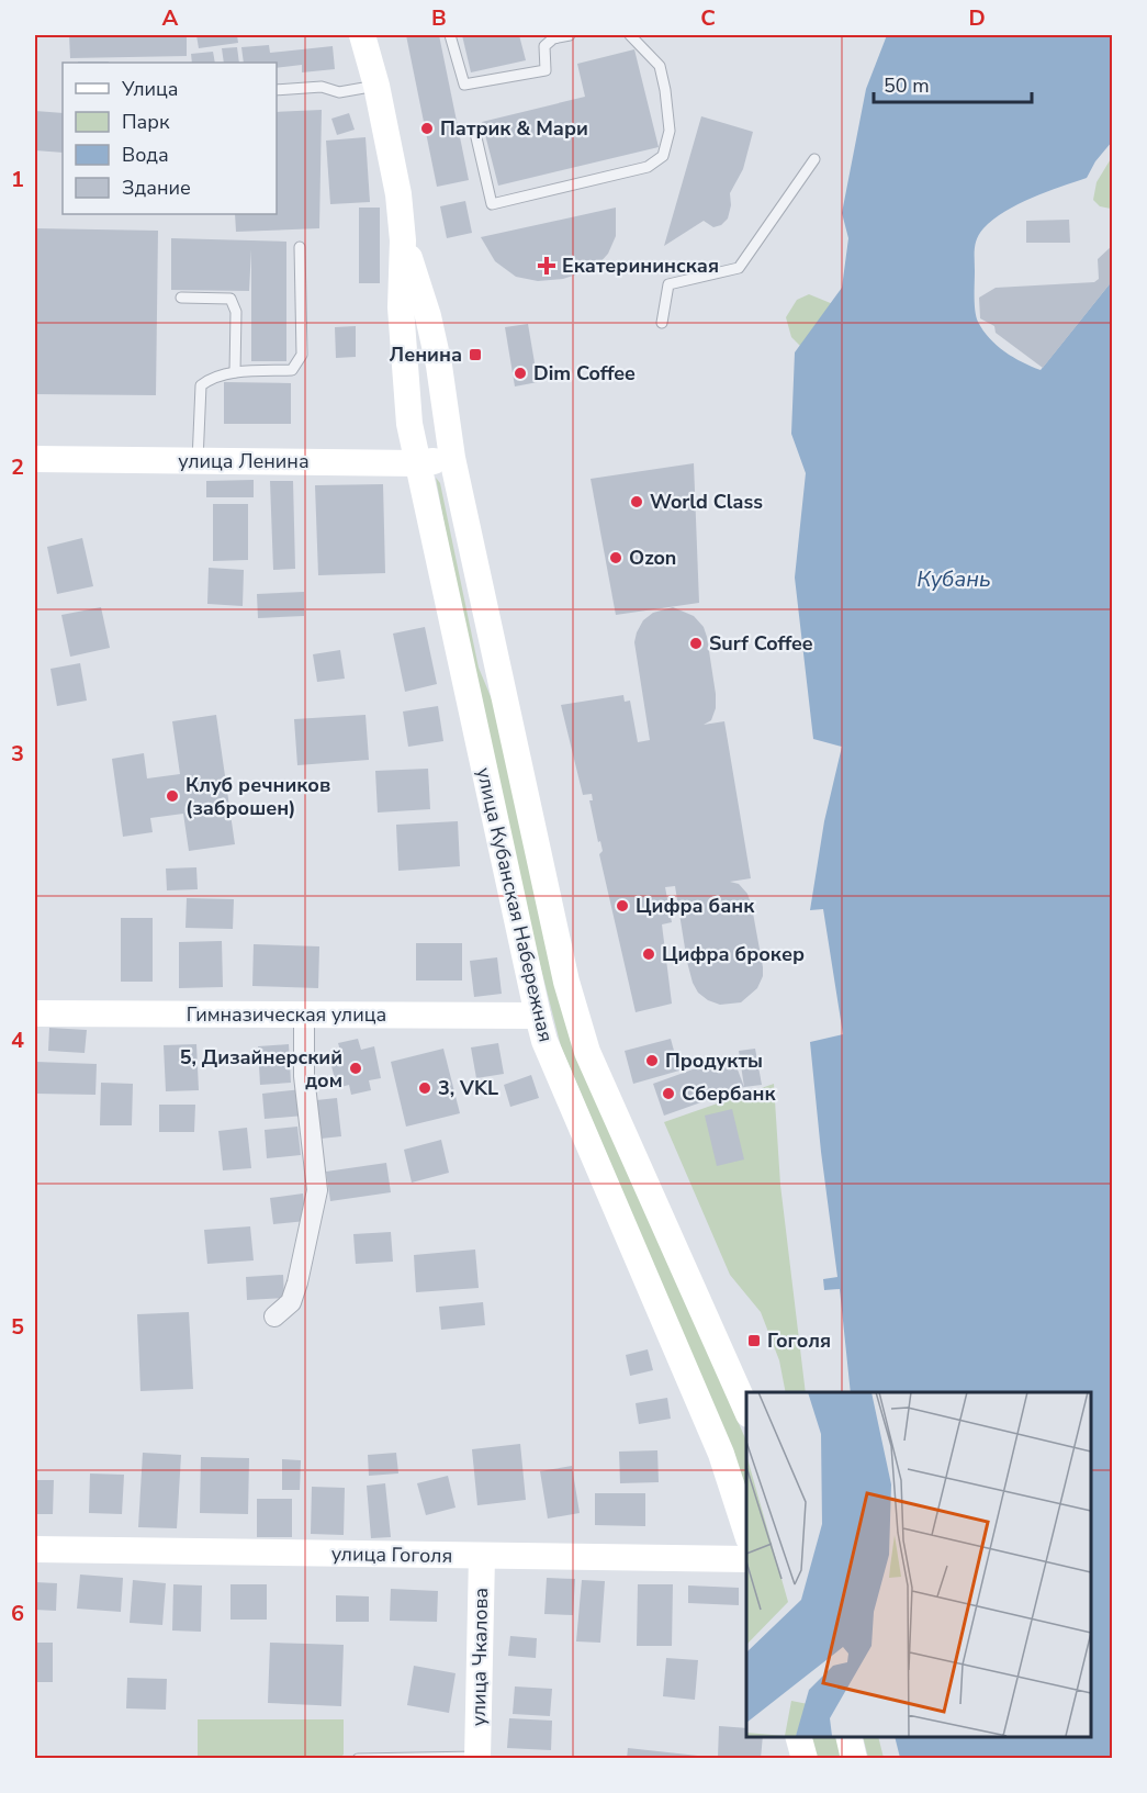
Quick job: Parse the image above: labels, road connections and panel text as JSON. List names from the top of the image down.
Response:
{
  "streets": {
    "main road": [
      "улица Ленина",
      "улица Кубанская Набережная",
      "Гимназическая улица",
      "улица Гоголя",
      "улица Чкалова"
    ]
  },
  "crossings": [
    ["улица Ленина", "улица Кубанская Набережная"],
    ["улица Кубанская Набережная", "Гимназическая улица"],
    ["улица Гоголя", "улица Чкалова"]
  ],
  "water": ["Кубань"],
  "places": {
    "other": [
      "Патрик & Мари",
      "Dim Coffee",
      "World Class",
      "Ozon",
      "Surf Coffee",
      "Клуб речников (заброшен)",
      "Цифра банк",
      "Цифра брокер",
      "Продукты",
      "5, Дизайнерский дом",
      "3, VKL",
      "Сбербанк"
    ],
    "health": ["Екатерининская"],
    "transit": ["Ленина", "Гоголя"]
  },
  "legend": [
    "Улица",
    "Парк",
    "Вода",
    "Здание"
  ],
  "scale_bar": "50 m",
  "grid": {
    "columns": [
      "A",
      "B",
      "C",
      "D"
    ],
    "rows": [
      "1",
      "2",
      "3",
      "4",
      "5",
      "6"
    ]
  }
}
